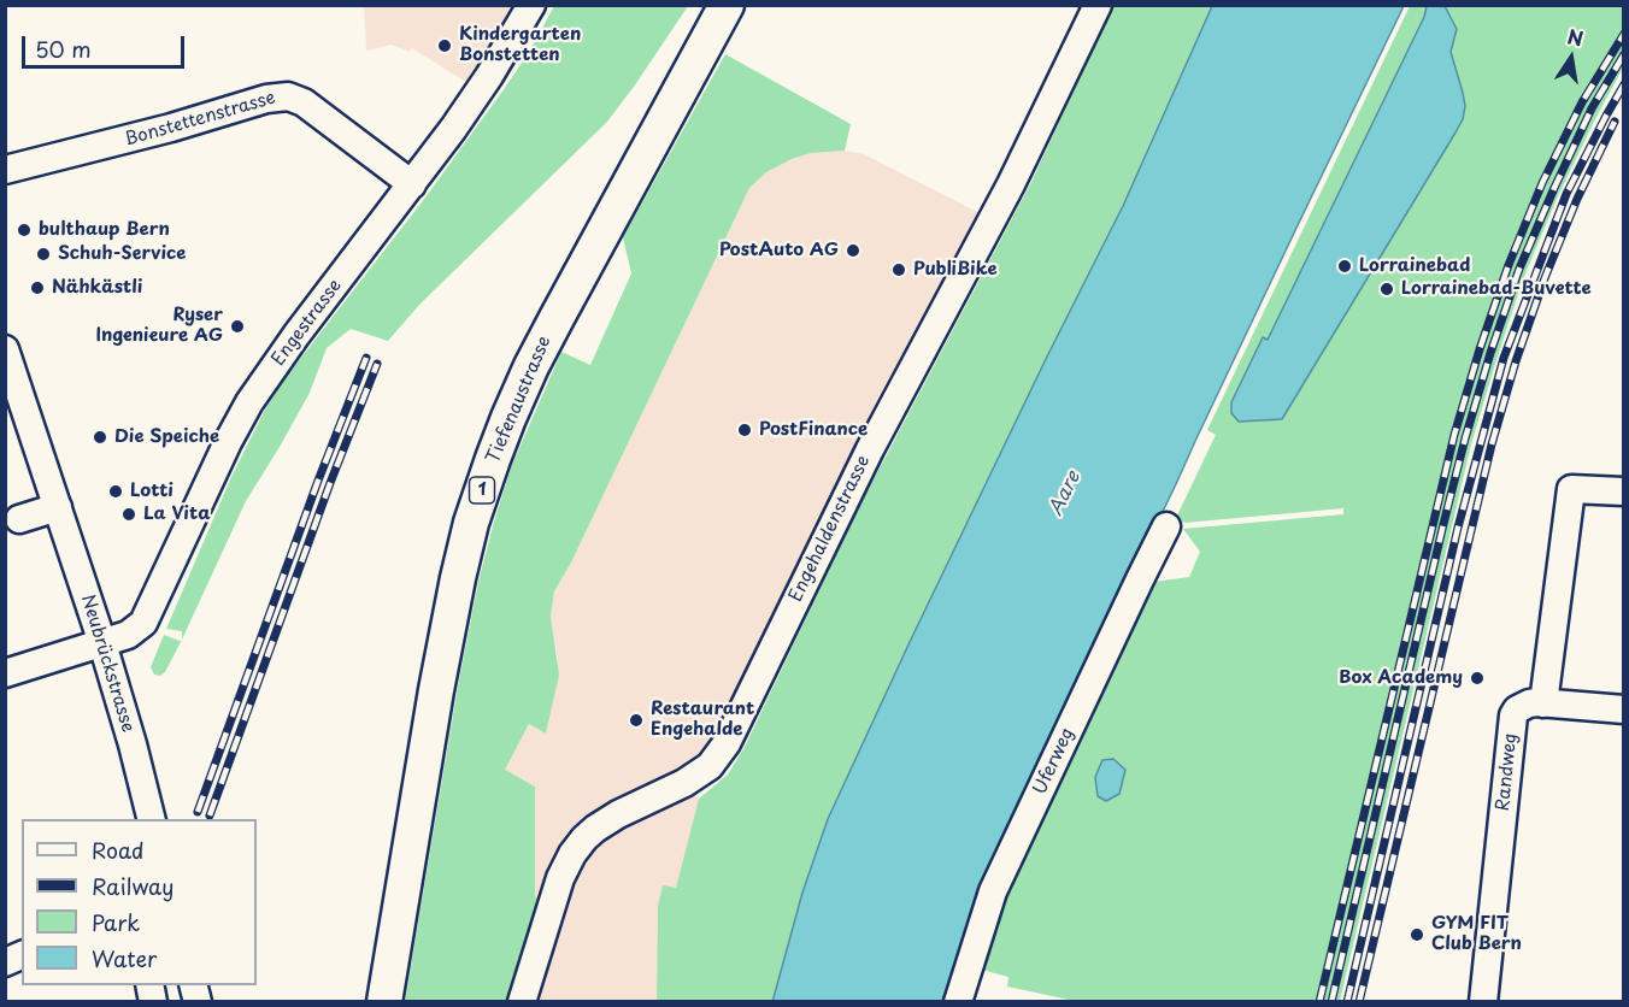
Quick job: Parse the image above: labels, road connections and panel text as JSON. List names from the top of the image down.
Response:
{
  "streets": {
    "main road": ["Tiefenaustrasse", "1"],
    "street": [
      "Bonstettenstrasse",
      "Engestrasse",
      "Engehaldenstrasse",
      "Neubrückstrasse",
      "Uferweg",
      "Randweg"
    ]
  },
  "crossings": [
    ["Bonstettenstrasse", "Engestrasse"],
    ["Engestrasse", "Neubrückstrasse"]
  ],
  "water": ["Aare"],
  "places": [
    "Kindergarten Bonstetten",
    "bulthaup Bern",
    "PostAuto AG",
    "Schuh-Service",
    "Lorrainebad",
    "PubliBike",
    "Nähkästli",
    "Lorrainebad-Buvette",
    "Ryser Ingenieure AG",
    "PostFinance",
    "Die Speiche",
    "Lotti",
    "La Vita",
    "Box Academy",
    "Restaurant Engehalde",
    "GYM FIT Club Bern"
  ],
  "legend": [
    "Road",
    "Railway",
    "Park",
    "Water"
  ],
  "scale_bar": "50 m",
  "north": "top"
}
